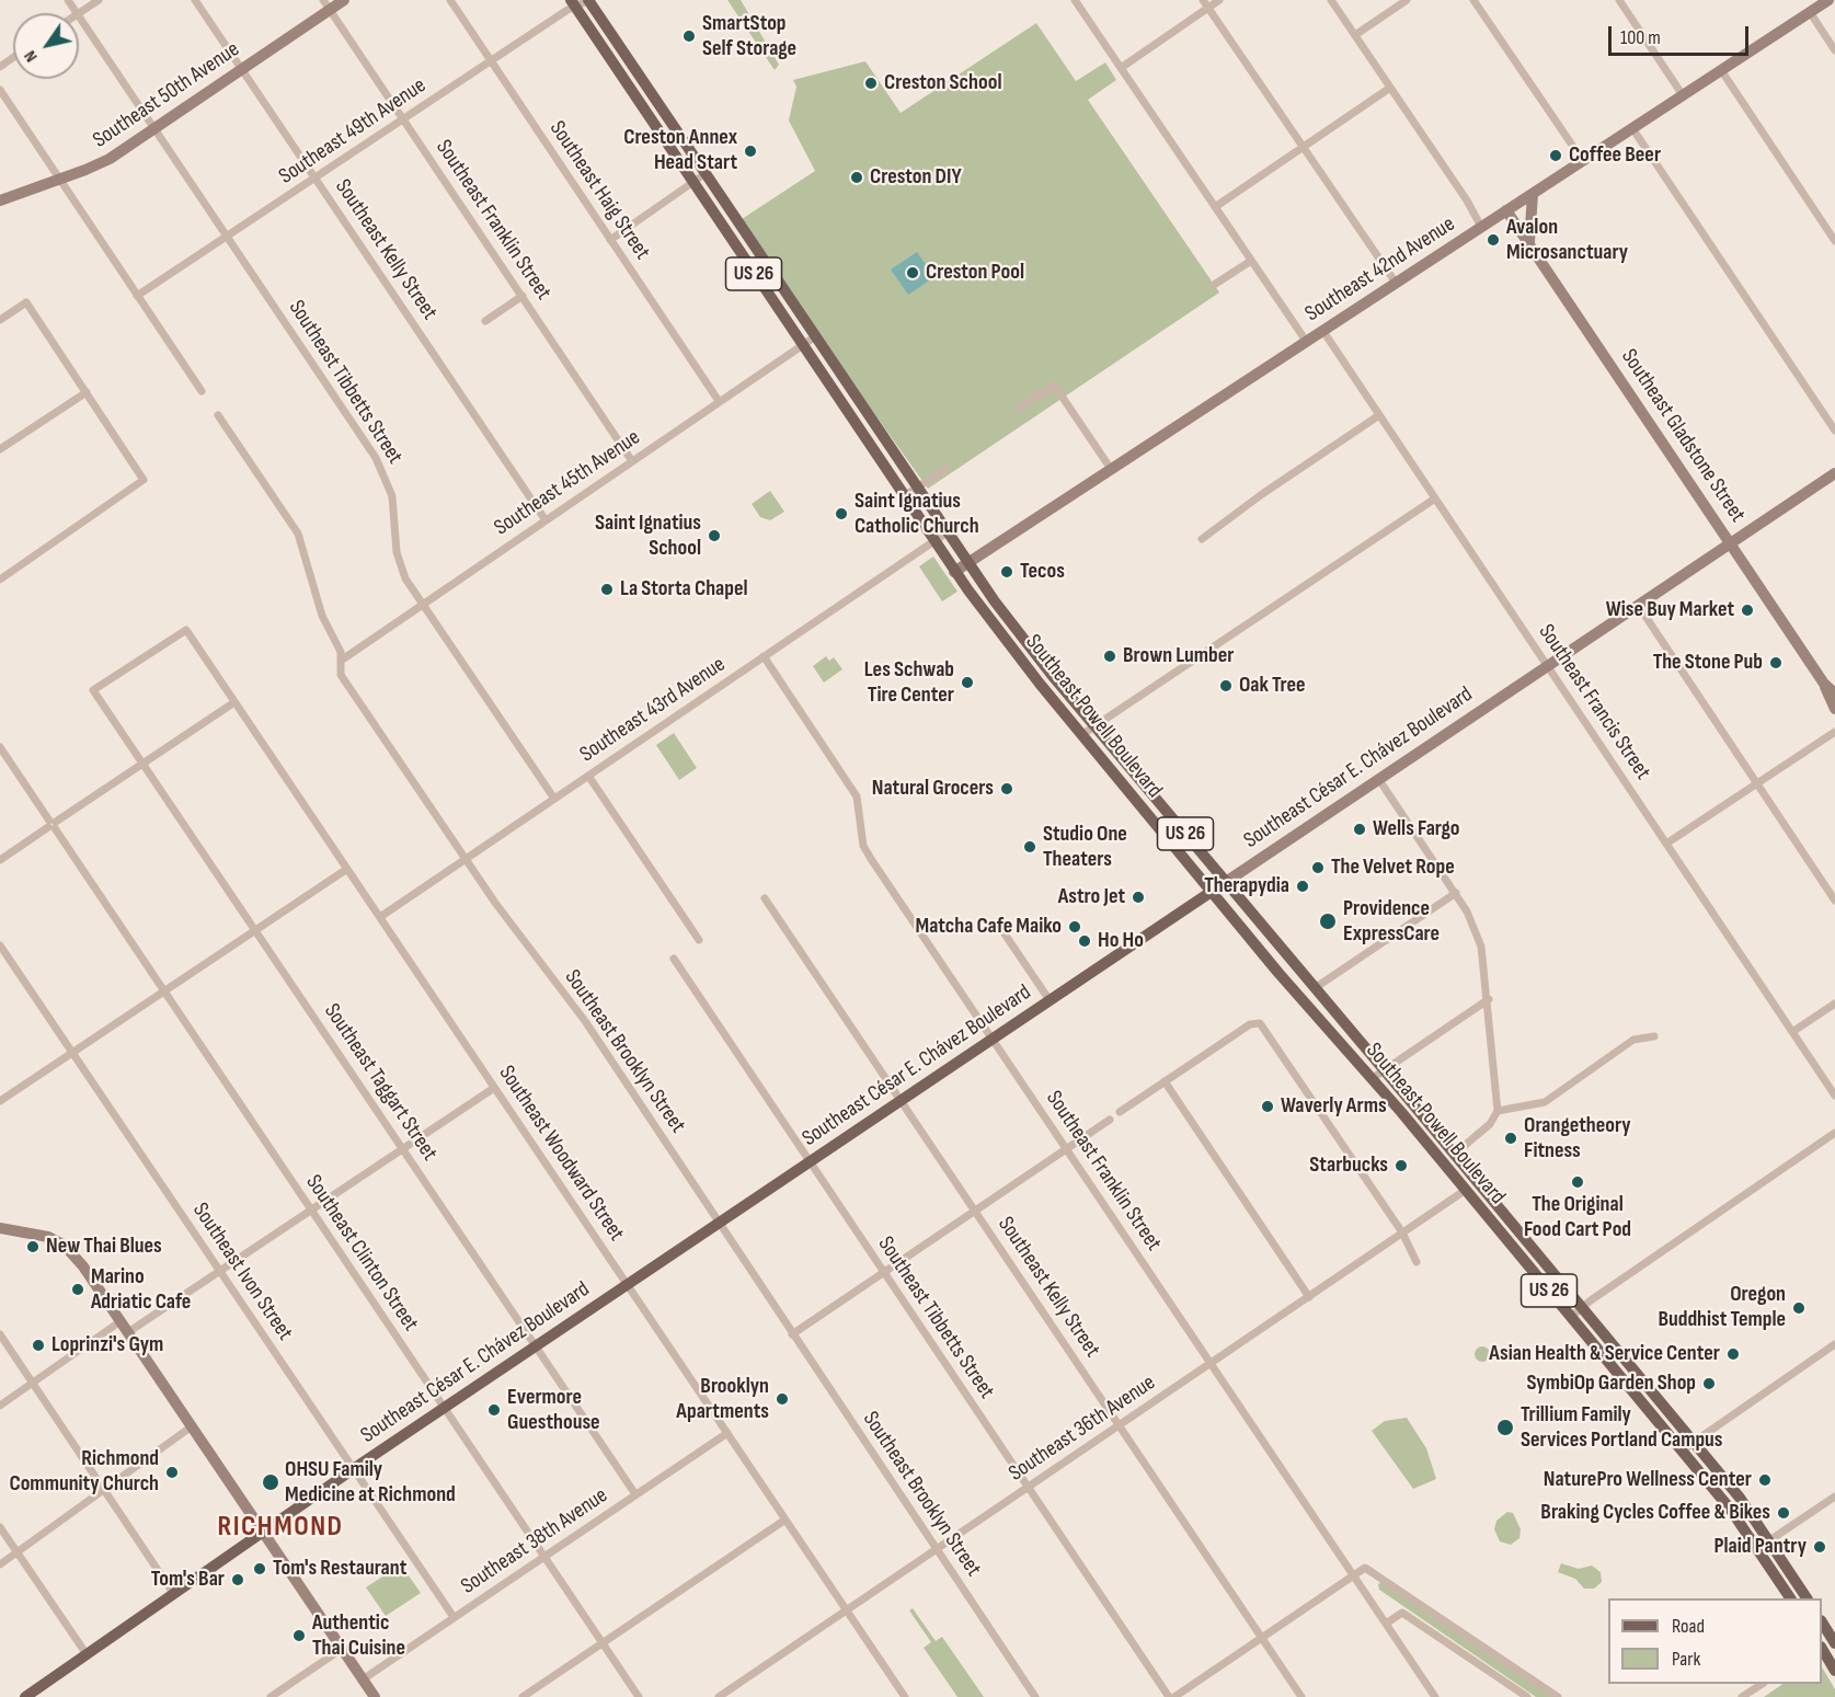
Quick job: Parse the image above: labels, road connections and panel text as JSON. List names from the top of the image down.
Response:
{
  "streets": {
    "main road": [
      "Southeast 50th Avenue",
      "Southeast 42nd Avenue",
      "US 26",
      "Southeast Gladstone Street",
      "Southeast Powell Boulevard",
      "Southeast César E. Chávez Boulevard"
    ],
    "street": [
      "Southeast 49th Avenue",
      "Southeast Haig Street",
      "Southeast Franklin Street",
      "Southeast Kelly Street",
      "Southeast Tibbetts Street",
      "Southeast 45th Avenue",
      "Southeast Francis Street",
      "Southeast 43rd Avenue",
      "Southeast Brooklyn Street",
      "Southeast Taggart Street",
      "Southeast Woodward Street",
      "Southeast Clinton Street",
      "Southeast Ivon Street",
      "Southeast 36th Avenue",
      "Southeast 38th Avenue"
    ]
  },
  "crossings": [
    ["Southeast 50th Avenue", "Southeast Franklin Street"],
    ["Southeast 50th Avenue", "Southeast Kelly Street"],
    ["Southeast 50th Avenue", "Southeast Tibbetts Street"],
    ["Southeast 49th Avenue", "Southeast Haig Street"],
    ["Southeast 49th Avenue", "Southeast Franklin Street"],
    ["Southeast 49th Avenue", "Southeast Kelly Street"],
    ["Southeast 49th Avenue", "Southeast Tibbetts Street"],
    ["Southeast 49th Avenue", "Southeast Powell Boulevard"],
    ["Southeast Haig Street", "Southeast 45th Avenue"],
    ["Southeast Franklin Street", "Southeast 45th Avenue"],
    ["Southeast Franklin Street", "Southeast 43rd Avenue"],
    ["Southeast Franklin Street", "Southeast César E. Chávez Boulevard"],
    ["Southeast Franklin Street", "Southeast 36th Avenue"],
    ["Southeast Kelly Street", "Southeast 45th Avenue"],
    ["Southeast Kelly Street", "Southeast César E. Chávez Boulevard"],
    ["Southeast Kelly Street", "Southeast 36th Avenue"],
    ["Southeast 42nd Avenue", "Southeast Gladstone Street"],
    ["Southeast 42nd Avenue", "Southeast Francis Street"],
    ["Southeast 42nd Avenue", "Southeast Powell Boulevard"],
    ["Southeast Tibbetts Street", "Southeast 45th Avenue"],
    ["Southeast Tibbetts Street", "Southeast 43rd Avenue"],
    ["Southeast Tibbetts Street", "Southeast César E. Chávez Boulevard"],
    ["Southeast Tibbetts Street", "Southeast 36th Avenue"],
    ["Southeast Gladstone Street", "Southeast César E. Chávez Boulevard"],
    ["Southeast 45th Avenue", "Southeast Powell Boulevard"],
    ["Southeast 45th Avenue", "Southeast Brooklyn Street"],
    ["Southeast Francis Street", "Southeast César E. Chávez Boulevard"],
    ["Southeast 43rd Avenue", "Southeast Powell Boulevard"],
    ["Southeast 43rd Avenue", "Southeast Brooklyn Street"],
    ["Southeast 43rd Avenue", "Southeast Woodward Street"],
    ["Southeast Powell Boulevard", "Southeast César E. Chávez Boulevard"],
    ["Southeast Powell Boulevard", "Southeast 36th Avenue"],
    ["Southeast César E. Chávez Boulevard", "Southeast Brooklyn Street"],
    ["Southeast César E. Chávez Boulevard", "Southeast Taggart Street"],
    ["Southeast César E. Chávez Boulevard", "Southeast Woodward Street"],
    ["Southeast César E. Chávez Boulevard", "Southeast Clinton Street"],
    ["Southeast César E. Chávez Boulevard", "Southeast Ivon Street"],
    ["Southeast Brooklyn Street", "Southeast 36th Avenue"],
    ["Southeast Taggart Street", "Southeast Woodward Street"],
    ["Southeast Taggart Street", "Southeast 38th Avenue"],
    ["Southeast Woodward Street", "Southeast 36th Avenue"],
    ["Southeast Woodward Street", "Southeast 38th Avenue"],
    ["Southeast Clinton Street", "Southeast 38th Avenue"],
    ["Southeast Ivon Street", "Southeast 38th Avenue"]
  ],
  "districts": ["RICHMOND"],
  "places": [
    "SmartStop Self Storage",
    "Creston School",
    "Creston Annex Head Start",
    "Coffee Beer",
    "Creston DIY",
    "Avalon Microsanctuary",
    "Creston Pool",
    "Saint Ignatius Catholic Church",
    "Saint Ignatius School",
    "Tecos",
    "La Storta Chapel",
    "Wise Buy Market",
    "Brown Lumber",
    "The Stone Pub",
    "Les Schwab Tire Center",
    "Oak Tree",
    "Natural Grocers",
    "Wells Fargo",
    "Studio One Theaters",
    "The Velvet Rope",
    "Therapydia",
    "Astro Jet",
    "Providence ExpressCare",
    "Matcha Cafe Maiko",
    "Ho Ho",
    "Waverly Arms",
    "Orangetheory Fitness",
    "Starbucks",
    "The Original Food Cart Pod",
    "New Thai Blues",
    "Marino Adriatic Cafe",
    "Oregon Buddhist Temple",
    "Loprinzi's Gym",
    "Asian Health & Service Center",
    "SymbiOp Garden Shop",
    "Brooklyn Apartments",
    "Evermore Guesthouse",
    "Trillium Family Services Portland Campus",
    "Richmond Community Church",
    "NaturePro Wellness Center",
    "OHSU Family Medicine at Richmond",
    "Braking Cycles Coffee & Bikes",
    "Plaid Pantry",
    "Tom's Restaurant",
    "Tom's Bar",
    "Authentic Thai Cuisine"
  ],
  "legend": ["Road", "Park"],
  "scale_bar": "100 m",
  "north": "bottom left"
}
